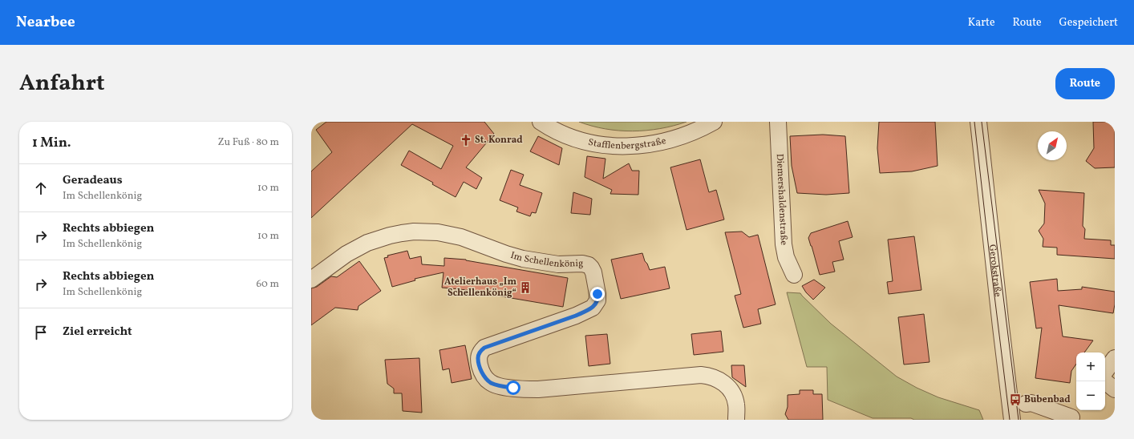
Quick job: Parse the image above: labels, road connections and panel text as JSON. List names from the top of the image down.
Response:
{
  "streets": {
    "street": [
      "Stafflenbergstraße",
      "Diemershaldenstraße",
      "Im Schellenkönig",
      "Gerokstraße"
    ]
  },
  "places": {
    "church": ["St. Konrad"],
    "building": ["Atelierhaus „Im Schellenkönig“"],
    "bus stop": ["Bubenbad"]
  },
  "north": "top right",
  "page": {
    "header": "Nearbee",
    "nav": ["Karte", "Route", "Gespeichert"],
    "title": "Anfahrt",
    "buttons": "Route",
    "heading": ["1 Min.", "Zu Fuß · 80 m"],
    "list": [
      ["Geradeaus", "Im Schellenkönig", "10 m"],
      ["Rechts abbiegen", "Im Schellenkönig", "10 m"],
      ["Rechts abbiegen", "Im Schellenkönig", "60 m"],
      "Ziel erreicht"
    ],
    "map_buttons": ["+", "−"]
  }
}
